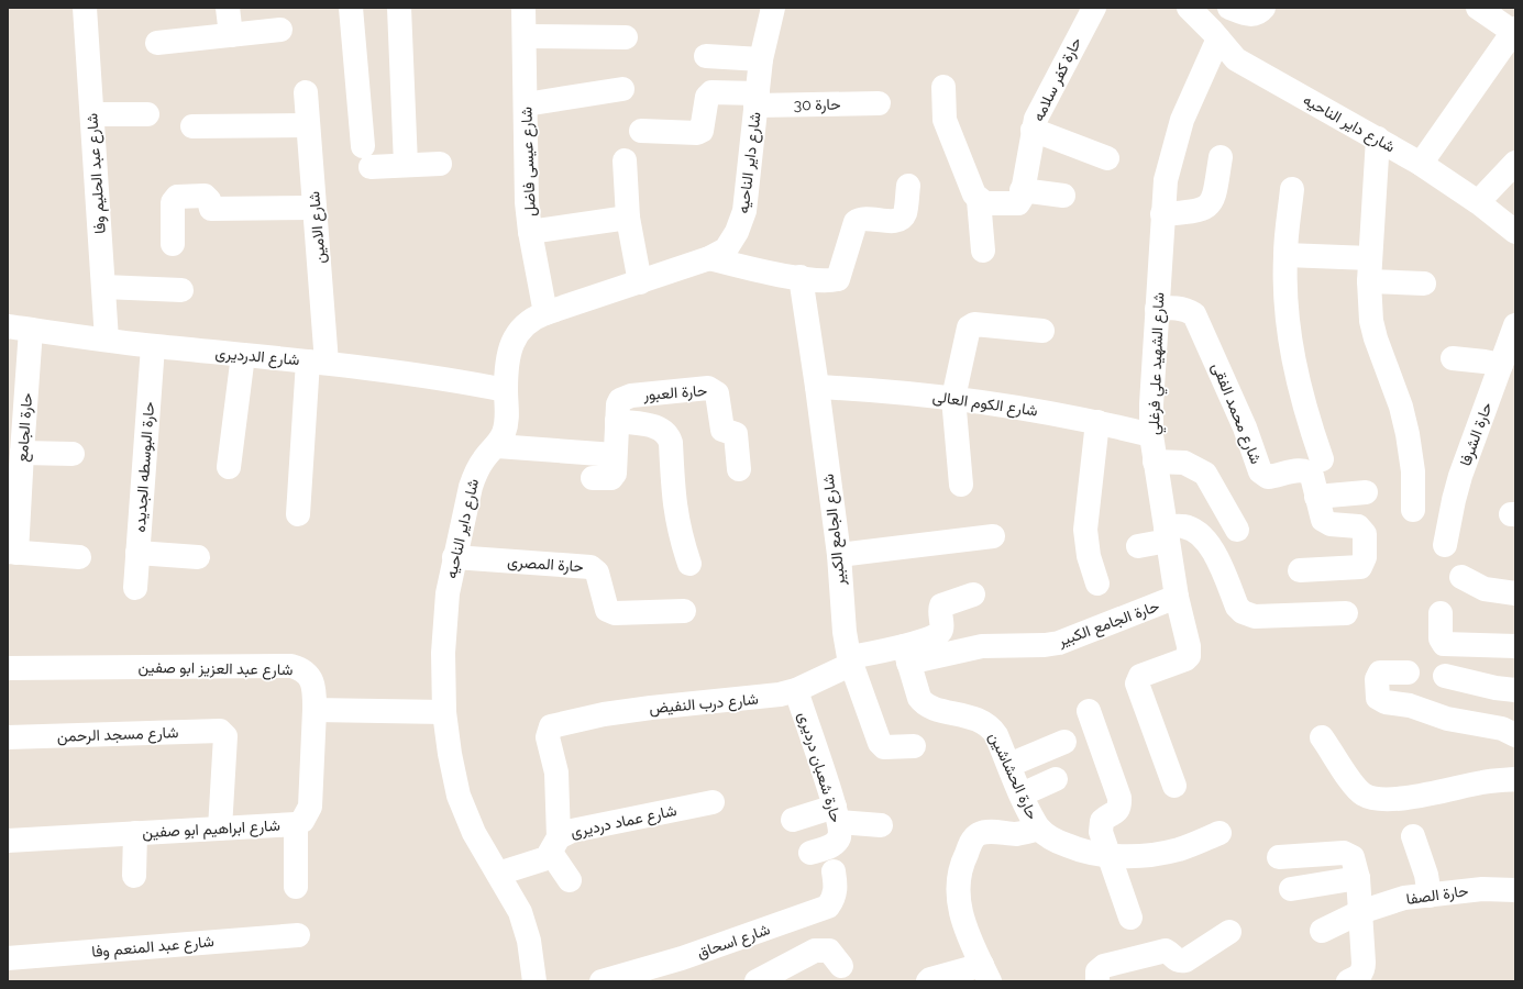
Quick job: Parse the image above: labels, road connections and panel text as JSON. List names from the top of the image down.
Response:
{
  "streets": {
    "street": [
      "حارة كفر سلامه",
      "حارة 30",
      "شارع داير الناحيه",
      "شارع عيسى فاضل",
      "شارع عبد الحليم وفا",
      "شارع الامين",
      "شارع الدرديرى",
      "شارع الشهيد علي فرغلي",
      "حارة العبور",
      "شارع الكوم العالى",
      "شارع محمد الفقى",
      "حارة الجامع",
      "حارة الشرفا",
      "حارة البوسطه الجديده",
      "شارع الجامع الكبير",
      "حارة المصرى",
      "حارة الجامع الكبير",
      "شارع عبد العزيز ابو صفين",
      "شارع درب النفيض",
      "شارع مسجد الرحمن",
      "حارة شعبان درديرى",
      "حارة الحشاشين",
      "شارع عماد درديرى",
      "شارع ابراهيم ابو صفين",
      "حارة الصفا",
      "شارع اسحاق",
      "شارع عبد المنعم وفا"
    ]
  },
  "crossings": [
    ["حارة 30", "شارع داير الناحيه"],
    ["شارع داير الناحيه", "شارع عيسى فاضل"],
    ["شارع داير الناحيه", "شارع الدرديرى"],
    ["شارع داير الناحيه", "شارع الشهيد علي فرغلي"],
    ["شارع داير الناحيه", "حارة المصرى"],
    ["شارع داير الناحيه", "شارع عماد درديرى"],
    ["شارع عبد الحليم وفا", "شارع الدرديرى"],
    ["شارع الامين", "شارع الدرديرى"],
    ["شارع الدرديرى", "حارة الجامع"],
    ["شارع الدرديرى", "حارة البوسطه الجديده"],
    ["شارع الشهيد علي فرغلي", "شارع الكوم العالى"],
    ["شارع الشهيد علي فرغلي", "شارع محمد الفقى"],
    ["شارع الشهيد علي فرغلي", "حارة الجامع الكبير"],
    ["شارع الكوم العالى", "شارع الجامع الكبير"],
    ["شارع الجامع الكبير", "شارع درب النفيض"],
    ["حارة الجامع الكبير", "شارع درب النفيض"],
    ["حارة الجامع الكبير", "حارة الحشاشين"],
    ["شارع عبد العزيز ابو صفين", "شارع ابراهيم ابو صفين"],
    ["شارع درب النفيض", "حارة شعبان درديرى"],
    ["شارع درب النفيض", "حارة الحشاشين"],
    ["شارع درب النفيض", "شارع عماد درديرى"],
    ["شارع مسجد الرحمن", "شارع ابراهيم ابو صفين"]
  ]
}
